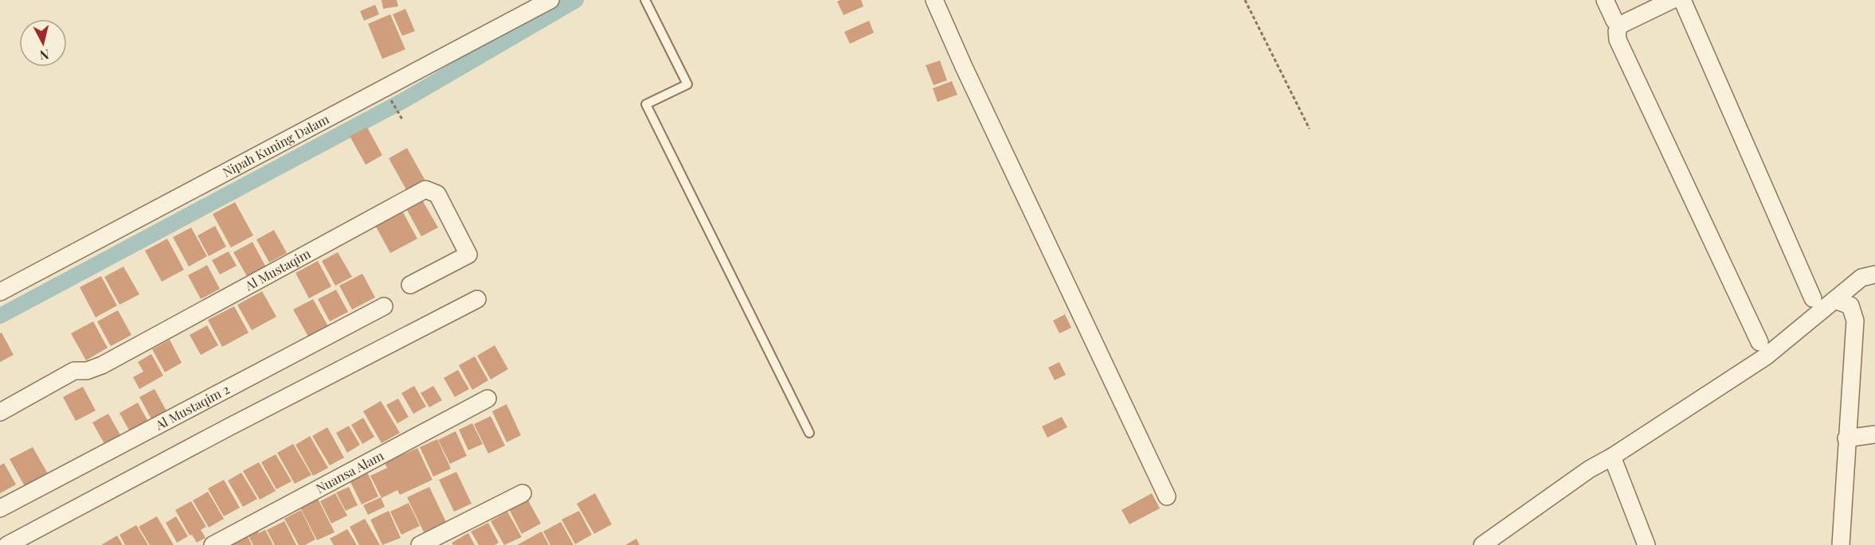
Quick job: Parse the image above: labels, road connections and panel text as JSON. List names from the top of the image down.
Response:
{
  "streets": {
    "street": [
      "Nipah Kuning Dalam",
      "Al Mustaqim",
      "Al Mustaqim 2",
      "Nuansa Alam"
    ]
  },
  "north": "bottom"
}
